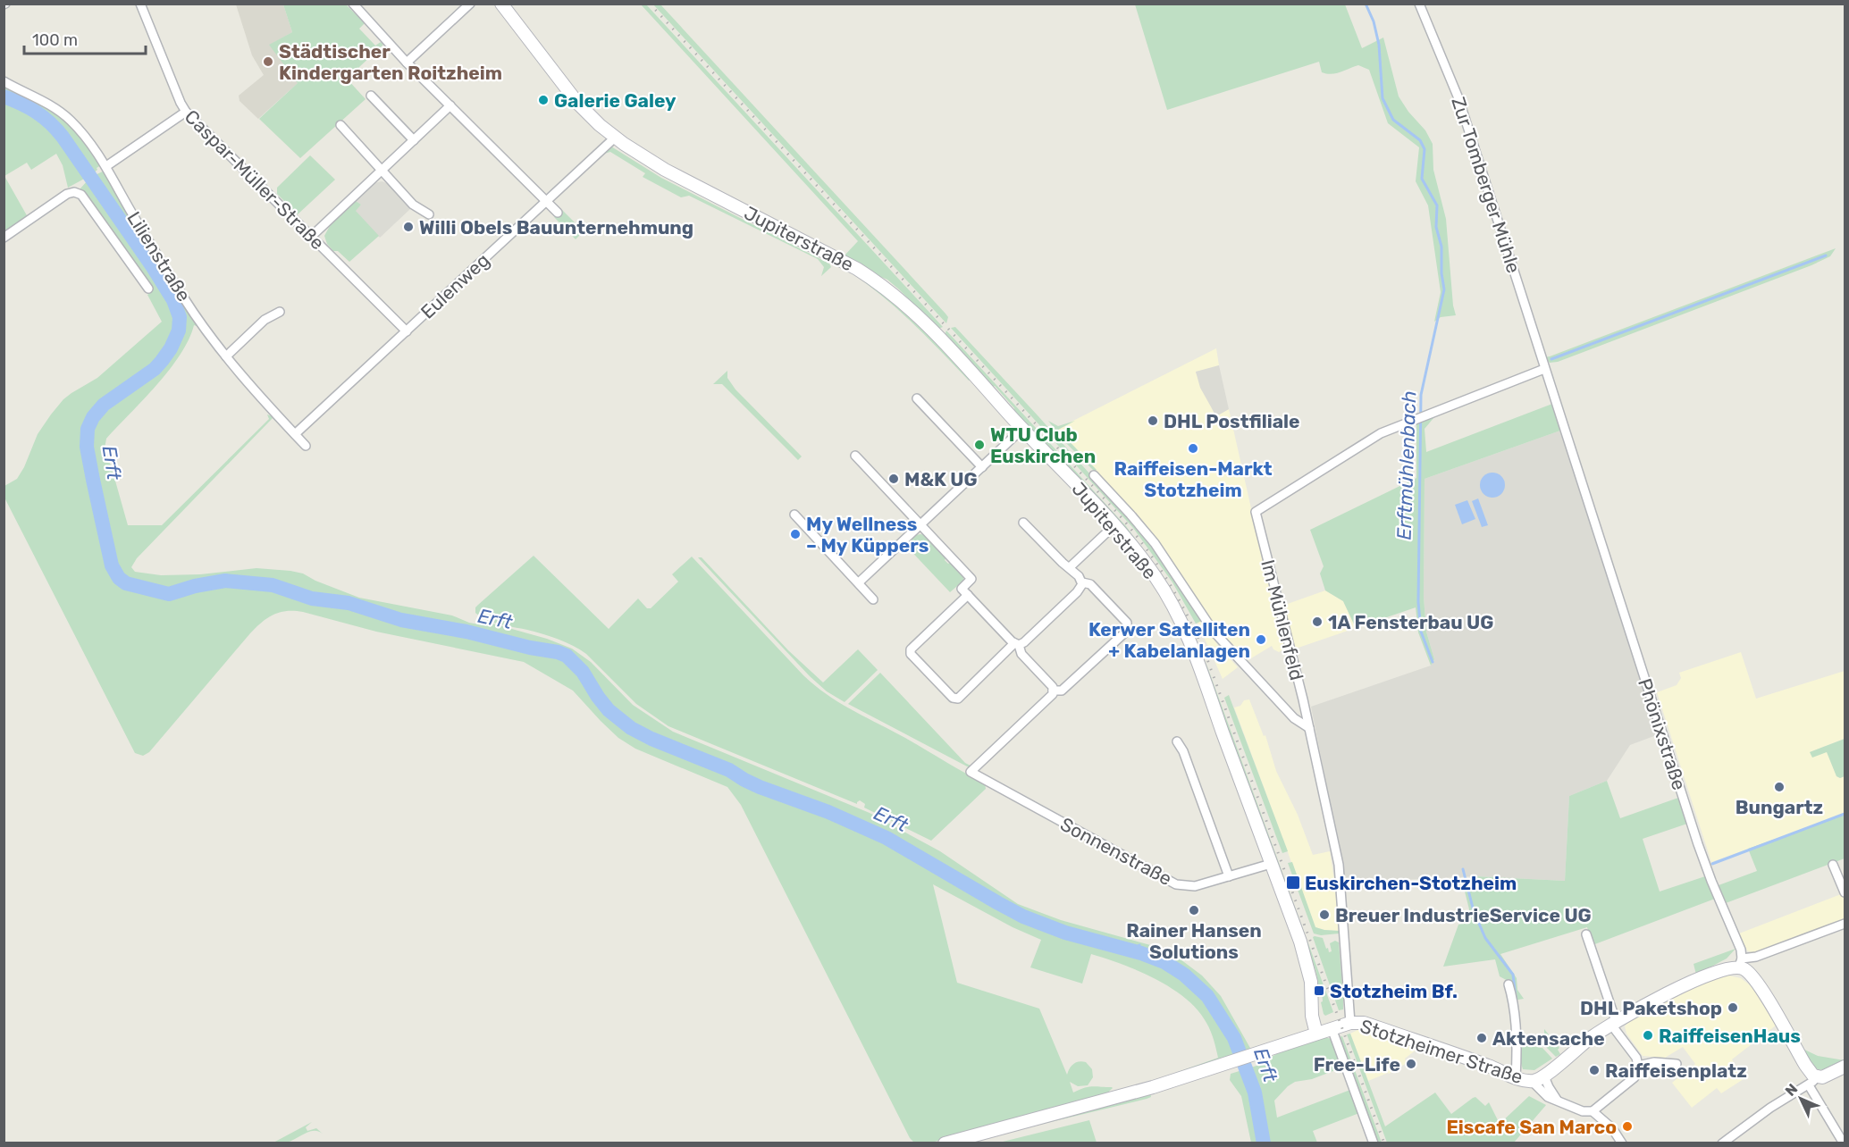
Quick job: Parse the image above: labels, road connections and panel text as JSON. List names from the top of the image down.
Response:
{
  "streets": {
    "street": [
      "Caspar-Müller-Straße",
      "Zur Tomberger Mühle",
      "Jupiterstraße",
      "Lilienstraße",
      "Eulenweg",
      "Im Mühlenfeld",
      "Phönixstraße",
      "Sonnenstraße",
      "Stotzheimer Straße"
    ]
  },
  "crossings": [
    ["Caspar-Müller-Straße", "Eulenweg"],
    ["Zur Tomberger Mühle", "Im Mühlenfeld"],
    ["Zur Tomberger Mühle", "Phönixstraße"],
    ["Jupiterstraße", "Eulenweg"],
    ["Jupiterstraße", "Sonnenstraße"],
    ["Lilienstraße", "Eulenweg"],
    ["Im Mühlenfeld", "Phönixstraße"],
    ["Im Mühlenfeld", "Stotzheimer Straße"]
  ],
  "water": ["Erft", "Erftmühlenbach"],
  "places": {
    "other": [
      "Städtischer Kindergarten Roitzheim",
      "Galerie Galey",
      "Willi Obels Bauunternehmung",
      "DHL Postfiliale",
      "WTU Club Euskirchen",
      "Raiffeisen-Markt Stotzheim",
      "M&K UG",
      "My Wellness – My Küppers",
      "1A Fensterbau UG",
      "Kerwer Satelliten + Kabelanlagen",
      "Bungartz",
      "Rainer Hansen Solutions",
      "Breuer IndustrieService UG",
      "DHL Paketshop",
      "RaiffeisenHaus",
      "Aktensache",
      "Free-Life",
      "Raiffeisenplatz",
      "Eiscafe San Marco"
    ],
    "transit": ["Euskirchen-Stotzheim", "Stotzheim Bf."]
  },
  "scale_bar": "100 m",
  "north": "top left"
}
